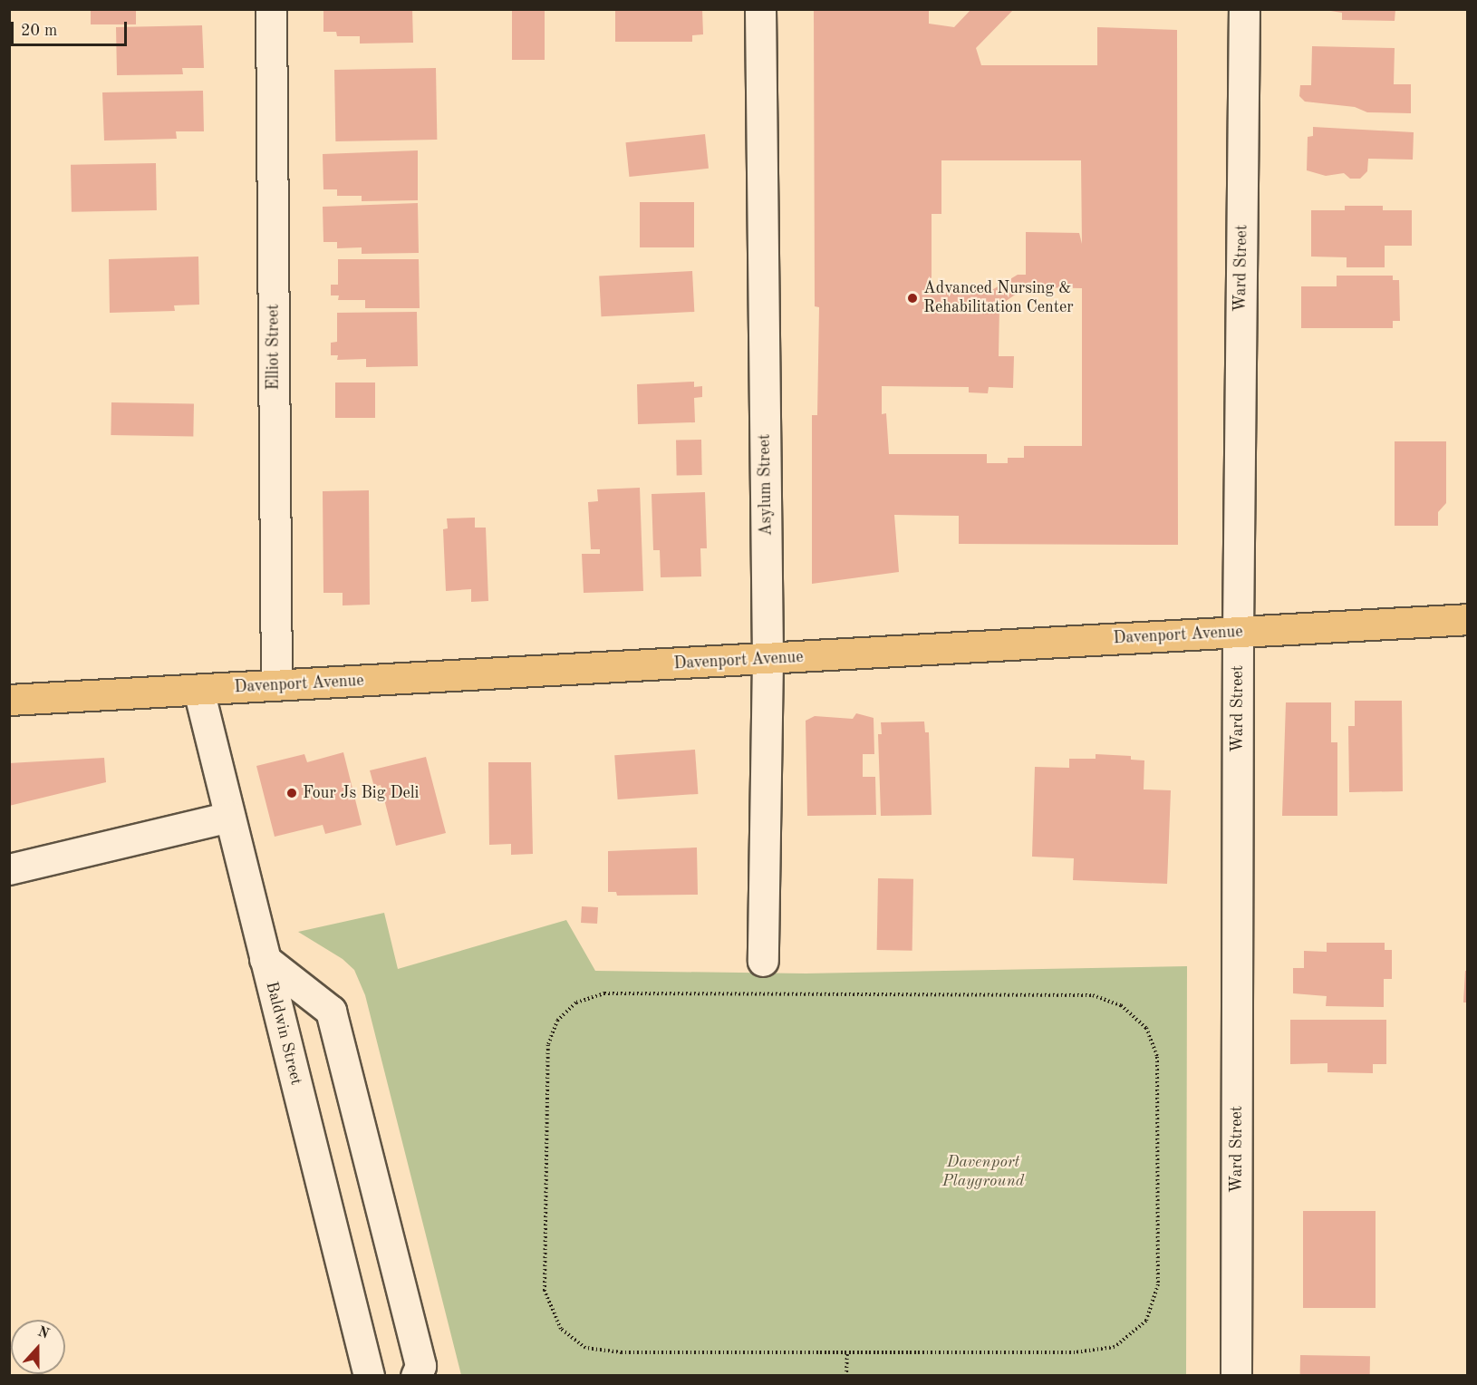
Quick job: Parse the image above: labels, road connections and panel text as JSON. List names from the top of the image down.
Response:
{
  "streets": {
    "main road": ["Davenport Avenue"],
    "street": [
      "Ward Street",
      "Elliot Street",
      "Asylum Street",
      "Baldwin Street"
    ]
  },
  "crossings": [
    ["Ward Street", "Davenport Avenue"],
    ["Elliot Street", "Davenport Avenue"],
    ["Asylum Street", "Davenport Avenue"],
    ["Davenport Avenue", "Baldwin Street"]
  ],
  "parks": ["Davenport Playground"],
  "places": ["Advanced Nursing & Rehabilitation Center", "Four Js Big Deli"],
  "scale_bar": "20 m",
  "north": "top"
}
